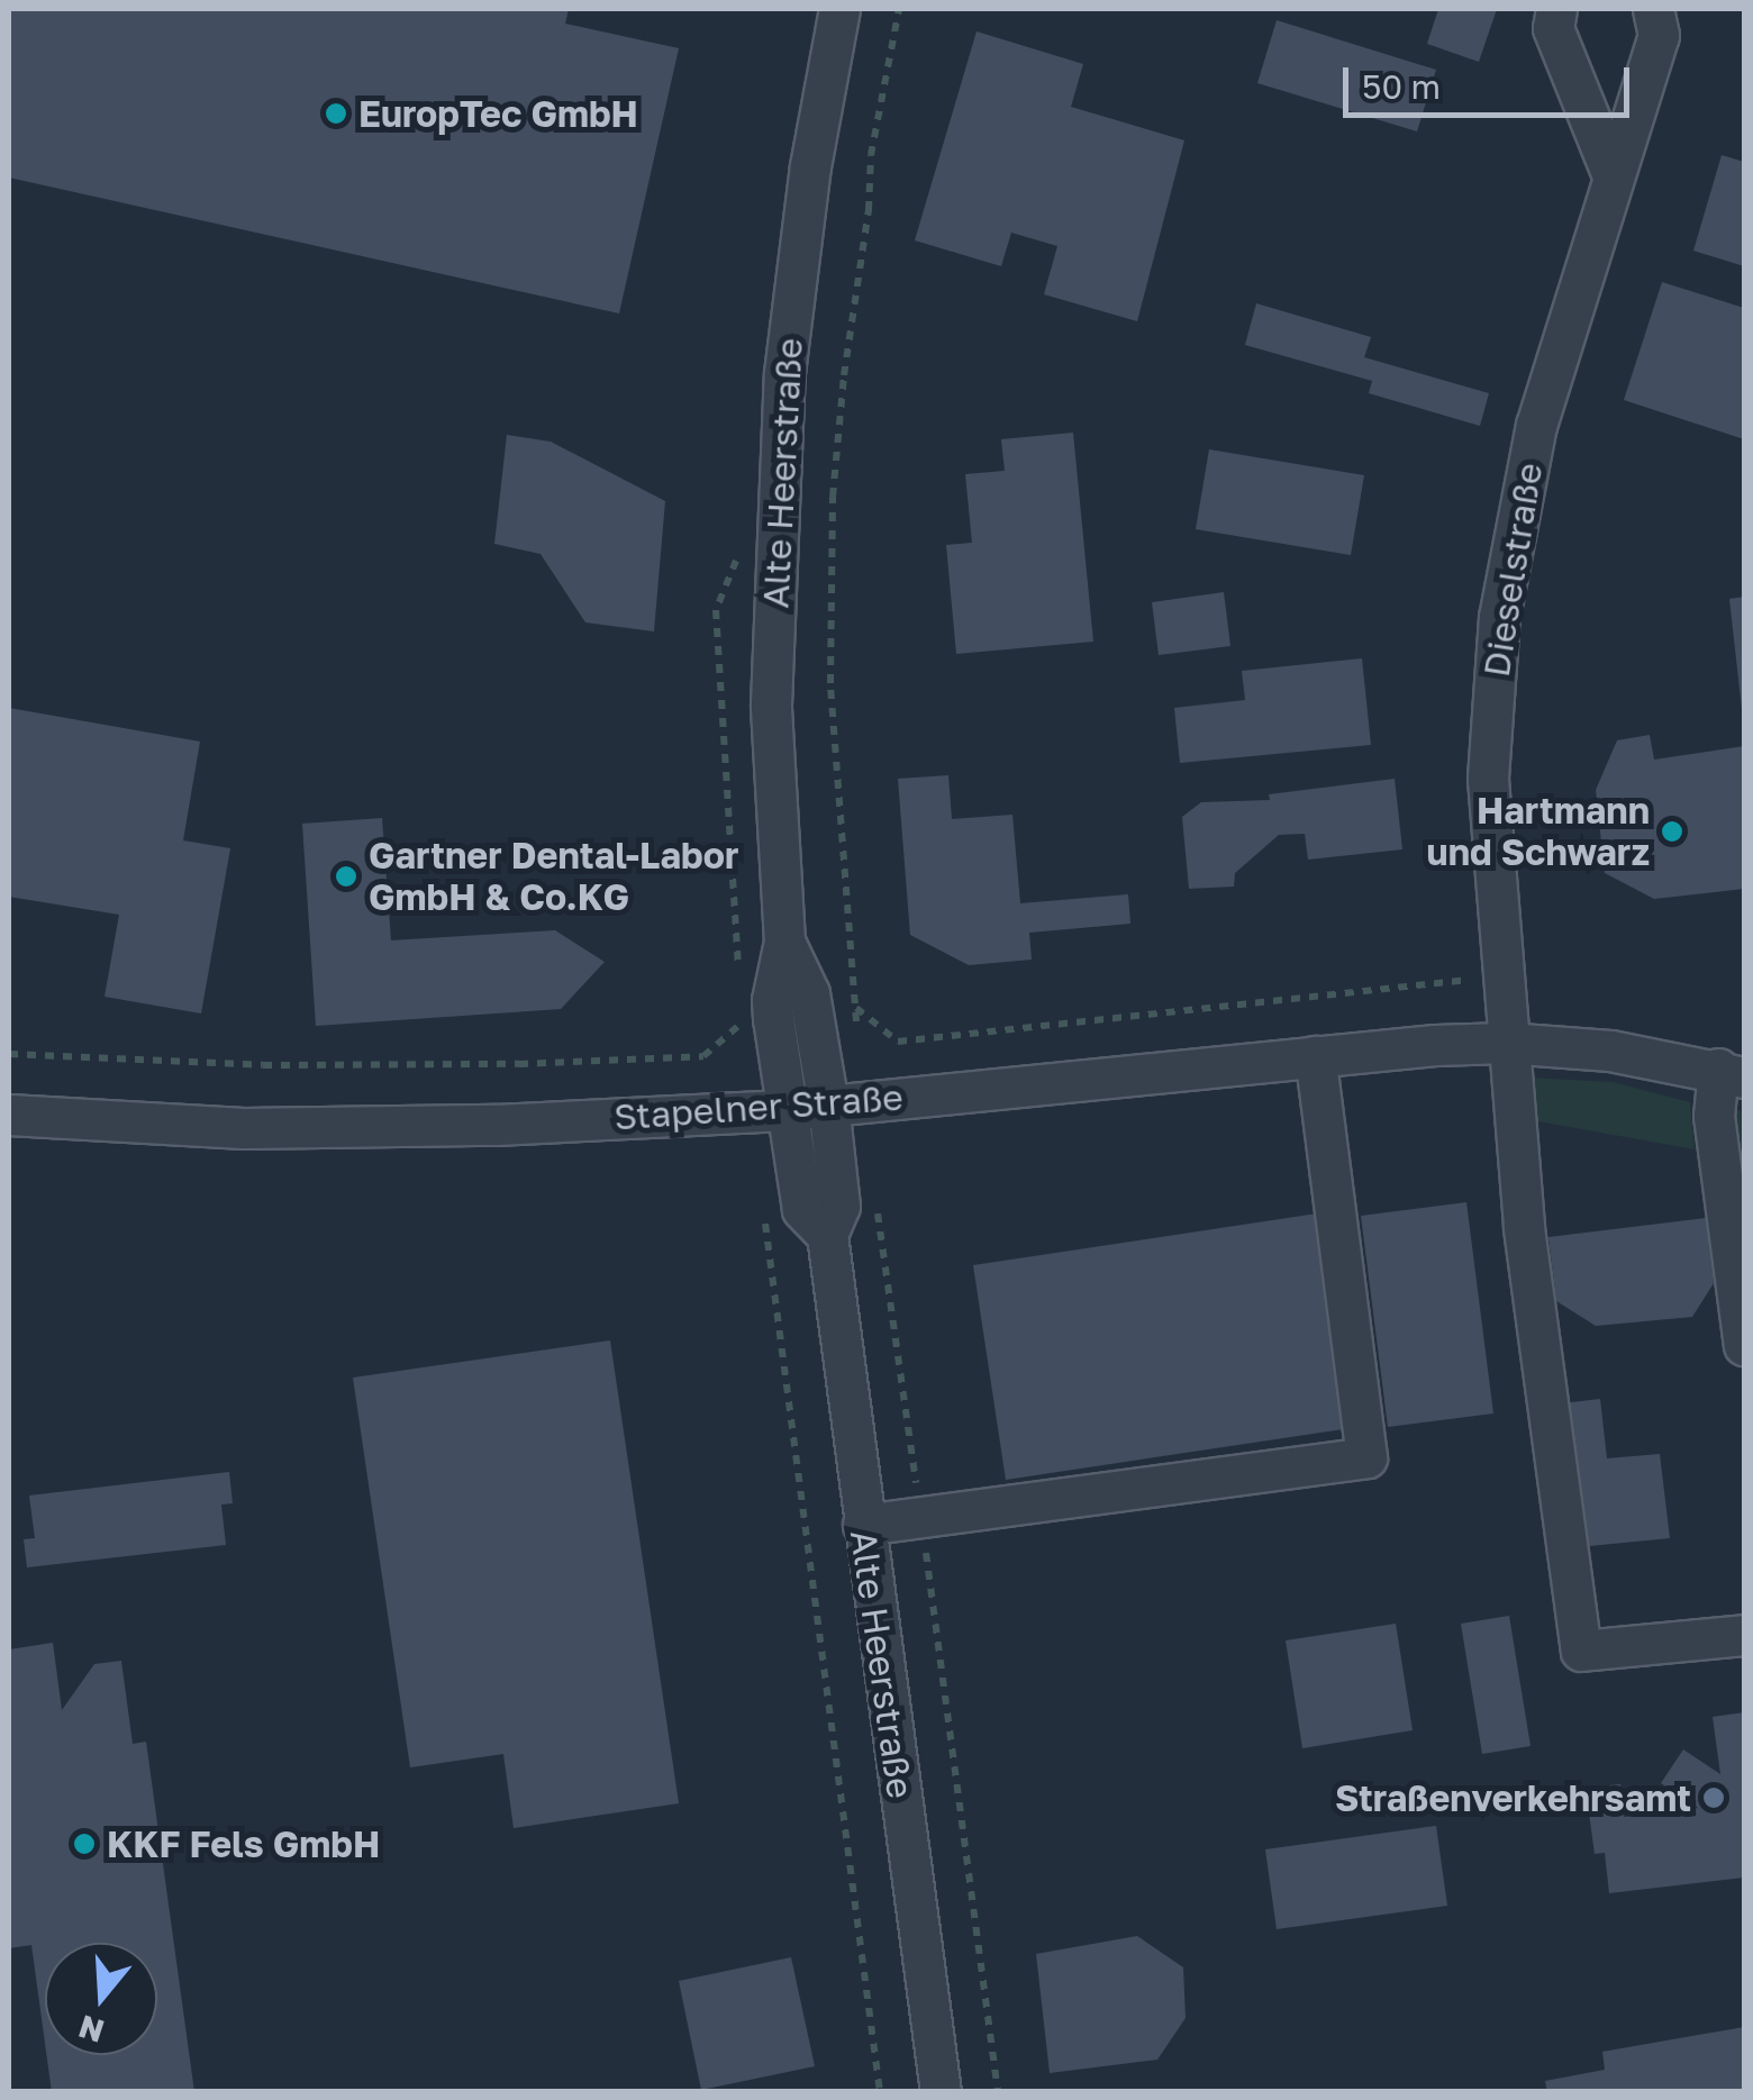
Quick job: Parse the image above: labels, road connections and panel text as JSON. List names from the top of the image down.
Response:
{
  "streets": {
    "street": ["Alte Heerstraße", "Dieselstraße", "Stapelner Straße"]
  },
  "crossings": [
    ["Alte Heerstraße", "Stapelner Straße"],
    ["Dieselstraße", "Stapelner Straße"]
  ],
  "places": [
    "EuropTec GmbH",
    "Hartmann und Schwarz",
    "Gartner Dental-Labor GmbH & Co.KG",
    "Straßenverkehrsamt",
    "KKF Fels GmbH"
  ],
  "scale_bar": "50 m",
  "north": "bottom"
}
